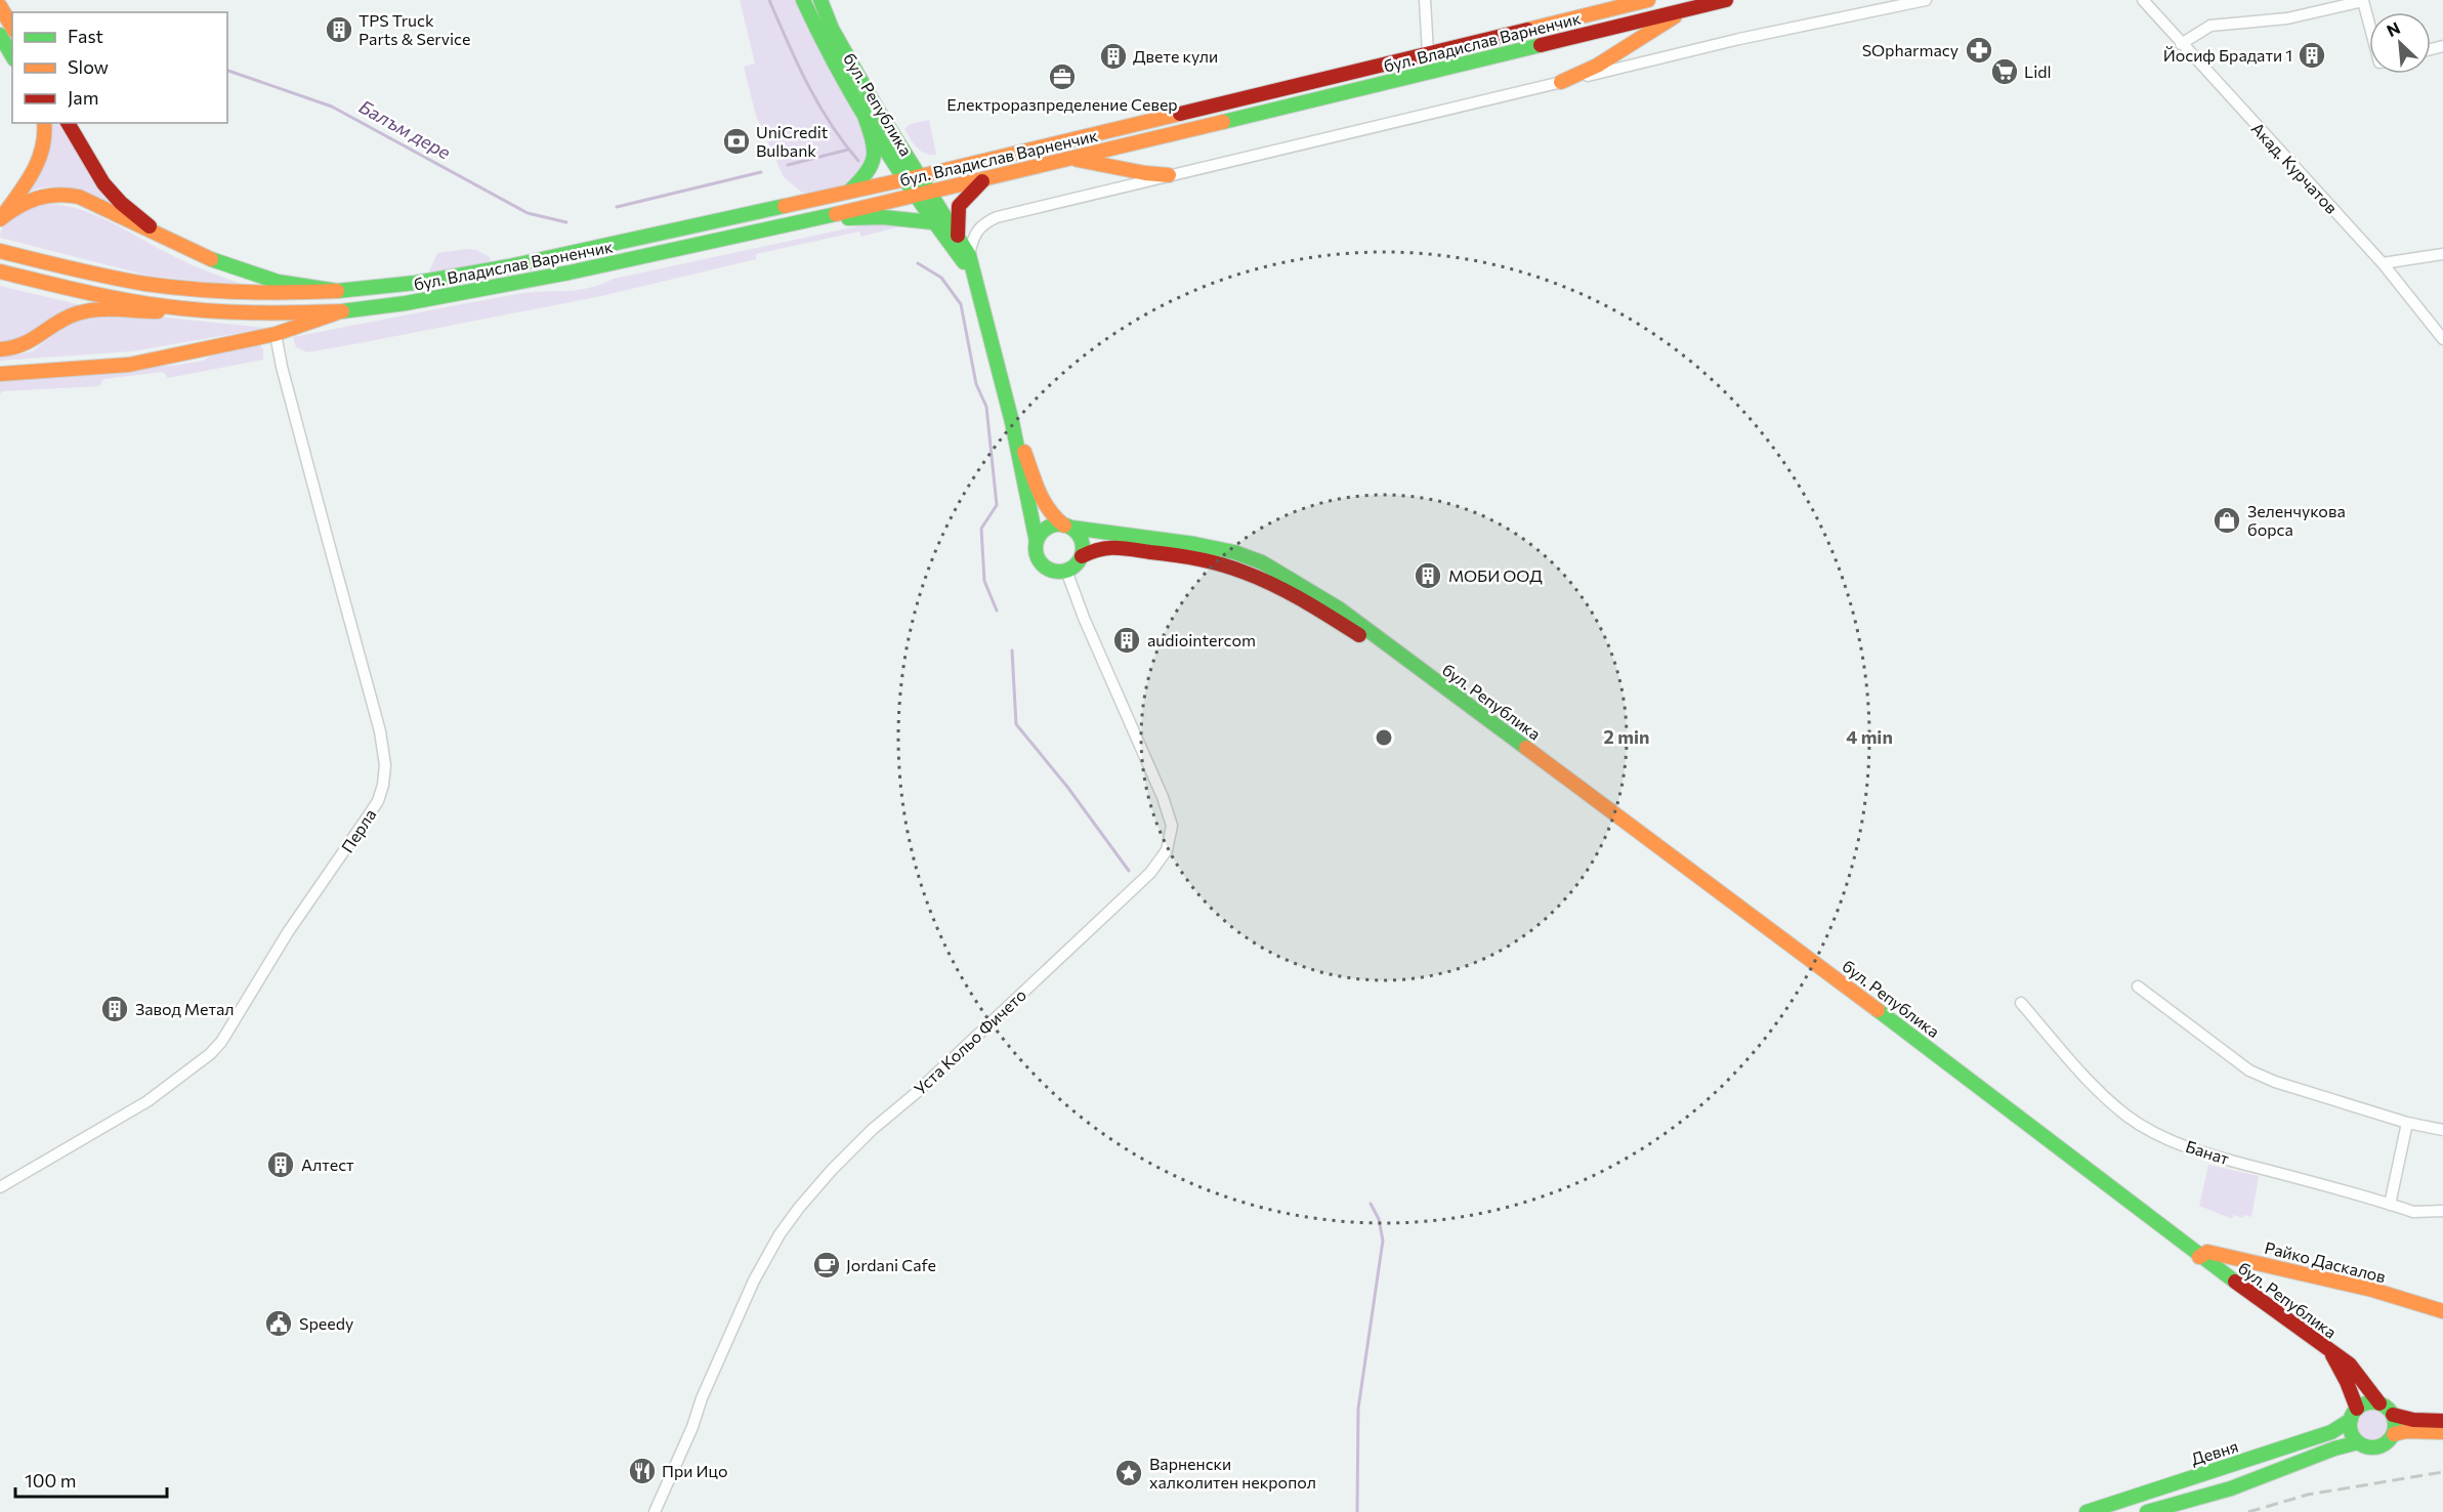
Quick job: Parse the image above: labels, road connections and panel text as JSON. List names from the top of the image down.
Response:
{
  "streets": {
    "main road": [
      "бул. Владислав Варненчик",
      "бул. Република",
      "Райко Даскалов",
      "Девня"
    ],
    "street": [
      "Акад. Курчатов",
      "Перла",
      "Уста Кольо Фичето",
      "Банат"
    ]
  },
  "crossings": [
    ["бул. Владислав Варненчик", "бул. Република"],
    ["бул. Владислав Варненчик", "Перла"],
    ["бул. Република", "Уста Кольо Фичето"],
    ["бул. Република", "Райко Даскалов"],
    ["бул. Република", "Девня"]
  ],
  "water": ["Балъм дере"],
  "places": {
    "building": [
      "TPS Truck Parts & Service",
      "Йосиф Брадати 1",
      "Двете кули",
      "МОБИ ООД",
      "audiointercom",
      "Завод Метал",
      "Алтест"
    ],
    "pharmacy": ["SOpharmacy"],
    "supermarket": ["Lidl"],
    "office": ["Електроразпределение Север"],
    "bank": ["UniCredit Bulbank"],
    "shop": ["Зеленчукова борса"],
    "cafe": ["Jordani Cafe"],
    "public building": ["Speedy"],
    "restaurant": ["При Ицо"],
    "place": ["Варненски халколитен некропол"]
  },
  "legend": ["Fast", "Slow", "Jam"],
  "scale_bar": "100 m",
  "north": "top left",
  "rings": ["2 min", "4 min"]
}
